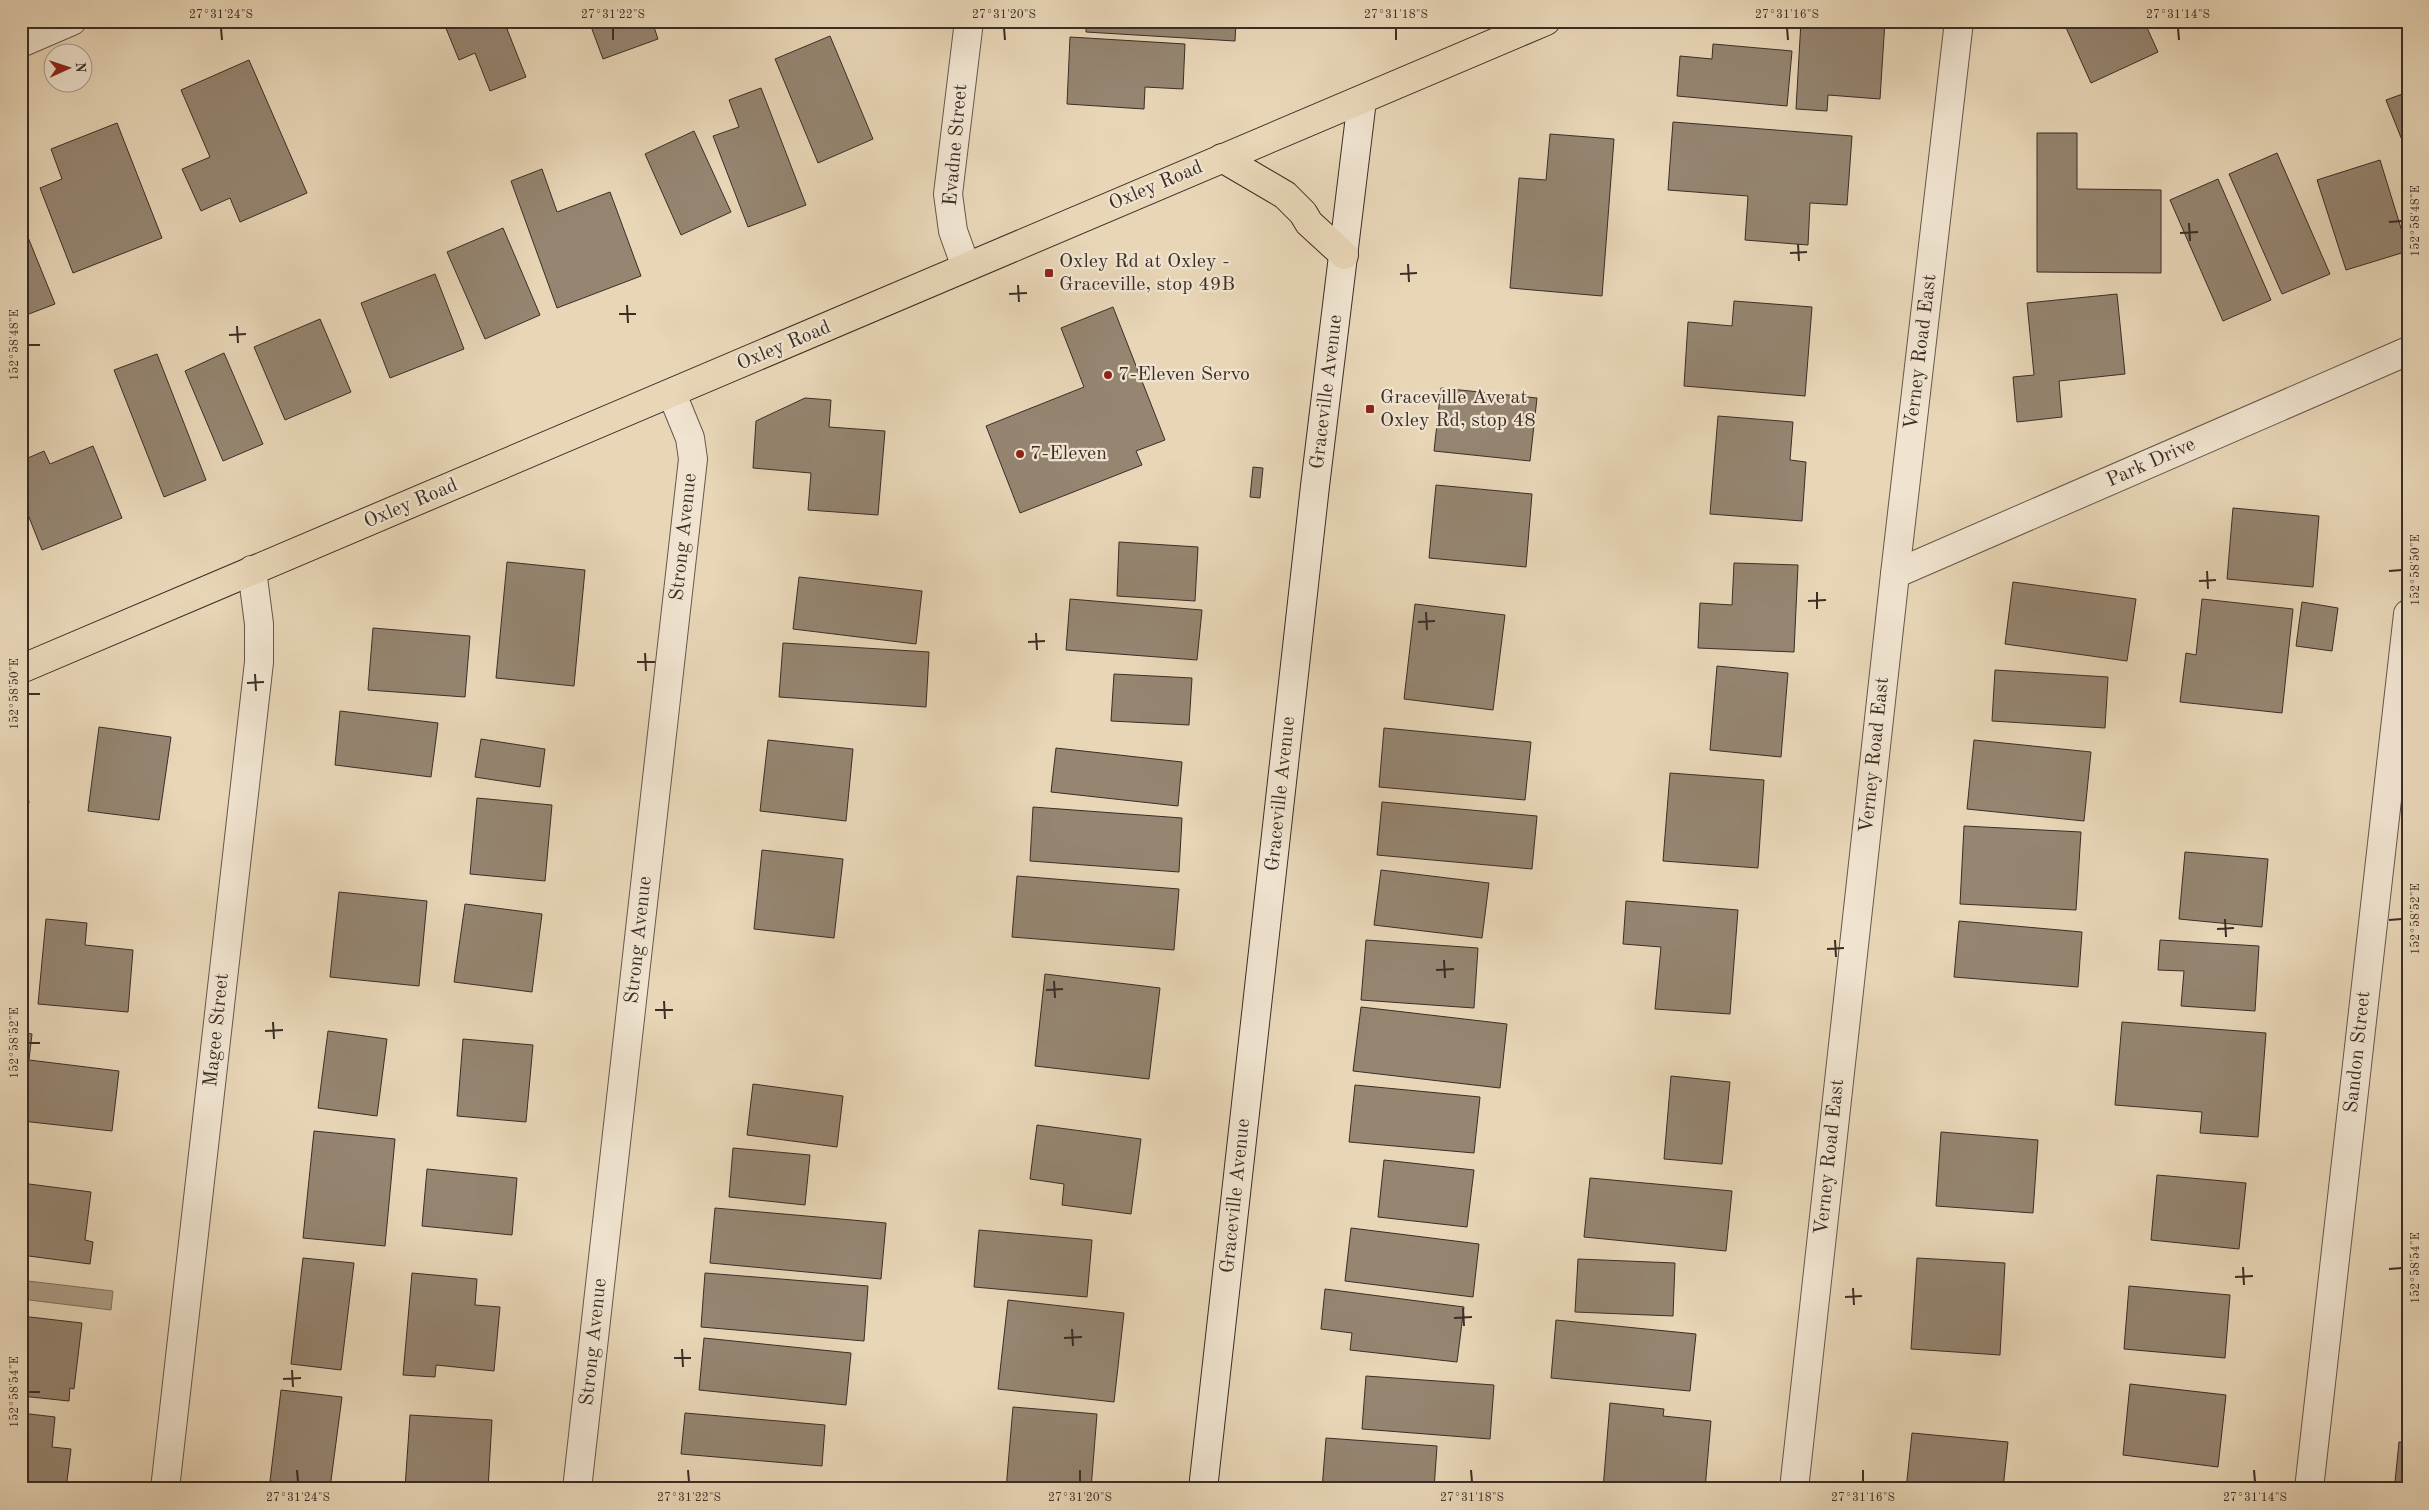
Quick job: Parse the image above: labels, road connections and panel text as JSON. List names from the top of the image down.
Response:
{
  "streets": {
    "main road": ["Oxley Road"],
    "street": [
      "Evadne Street",
      "Verney Road East",
      "Graceville Avenue",
      "Park Drive",
      "Strong Avenue",
      "Magee Street",
      "Sandon Street"
    ]
  },
  "crossings": [
    ["Evadne Street", "Oxley Road"],
    ["Oxley Road", "Graceville Avenue"],
    ["Oxley Road", "Strong Avenue"],
    ["Oxley Road", "Magee Street"],
    ["Verney Road East", "Park Drive"]
  ],
  "places": {
    "transit": ["Oxley Rd at Oxley - Graceville, stop 49B", "Graceville Ave at Oxley Rd, stop 48"],
    "other": ["7-Eleven Servo", "7-Eleven"]
  },
  "north": "right",
  "coordinates": [
    "27°31'24\"S",
    "27°31'22\"S",
    "27°31'20\"S",
    "27°31'18\"S",
    "27°31'16\"S",
    "27°31'14\"S",
    "152°58'48\"E",
    "152°58'50\"E",
    "152°58'52\"E",
    "152°58'54\"E"
  ]
}
